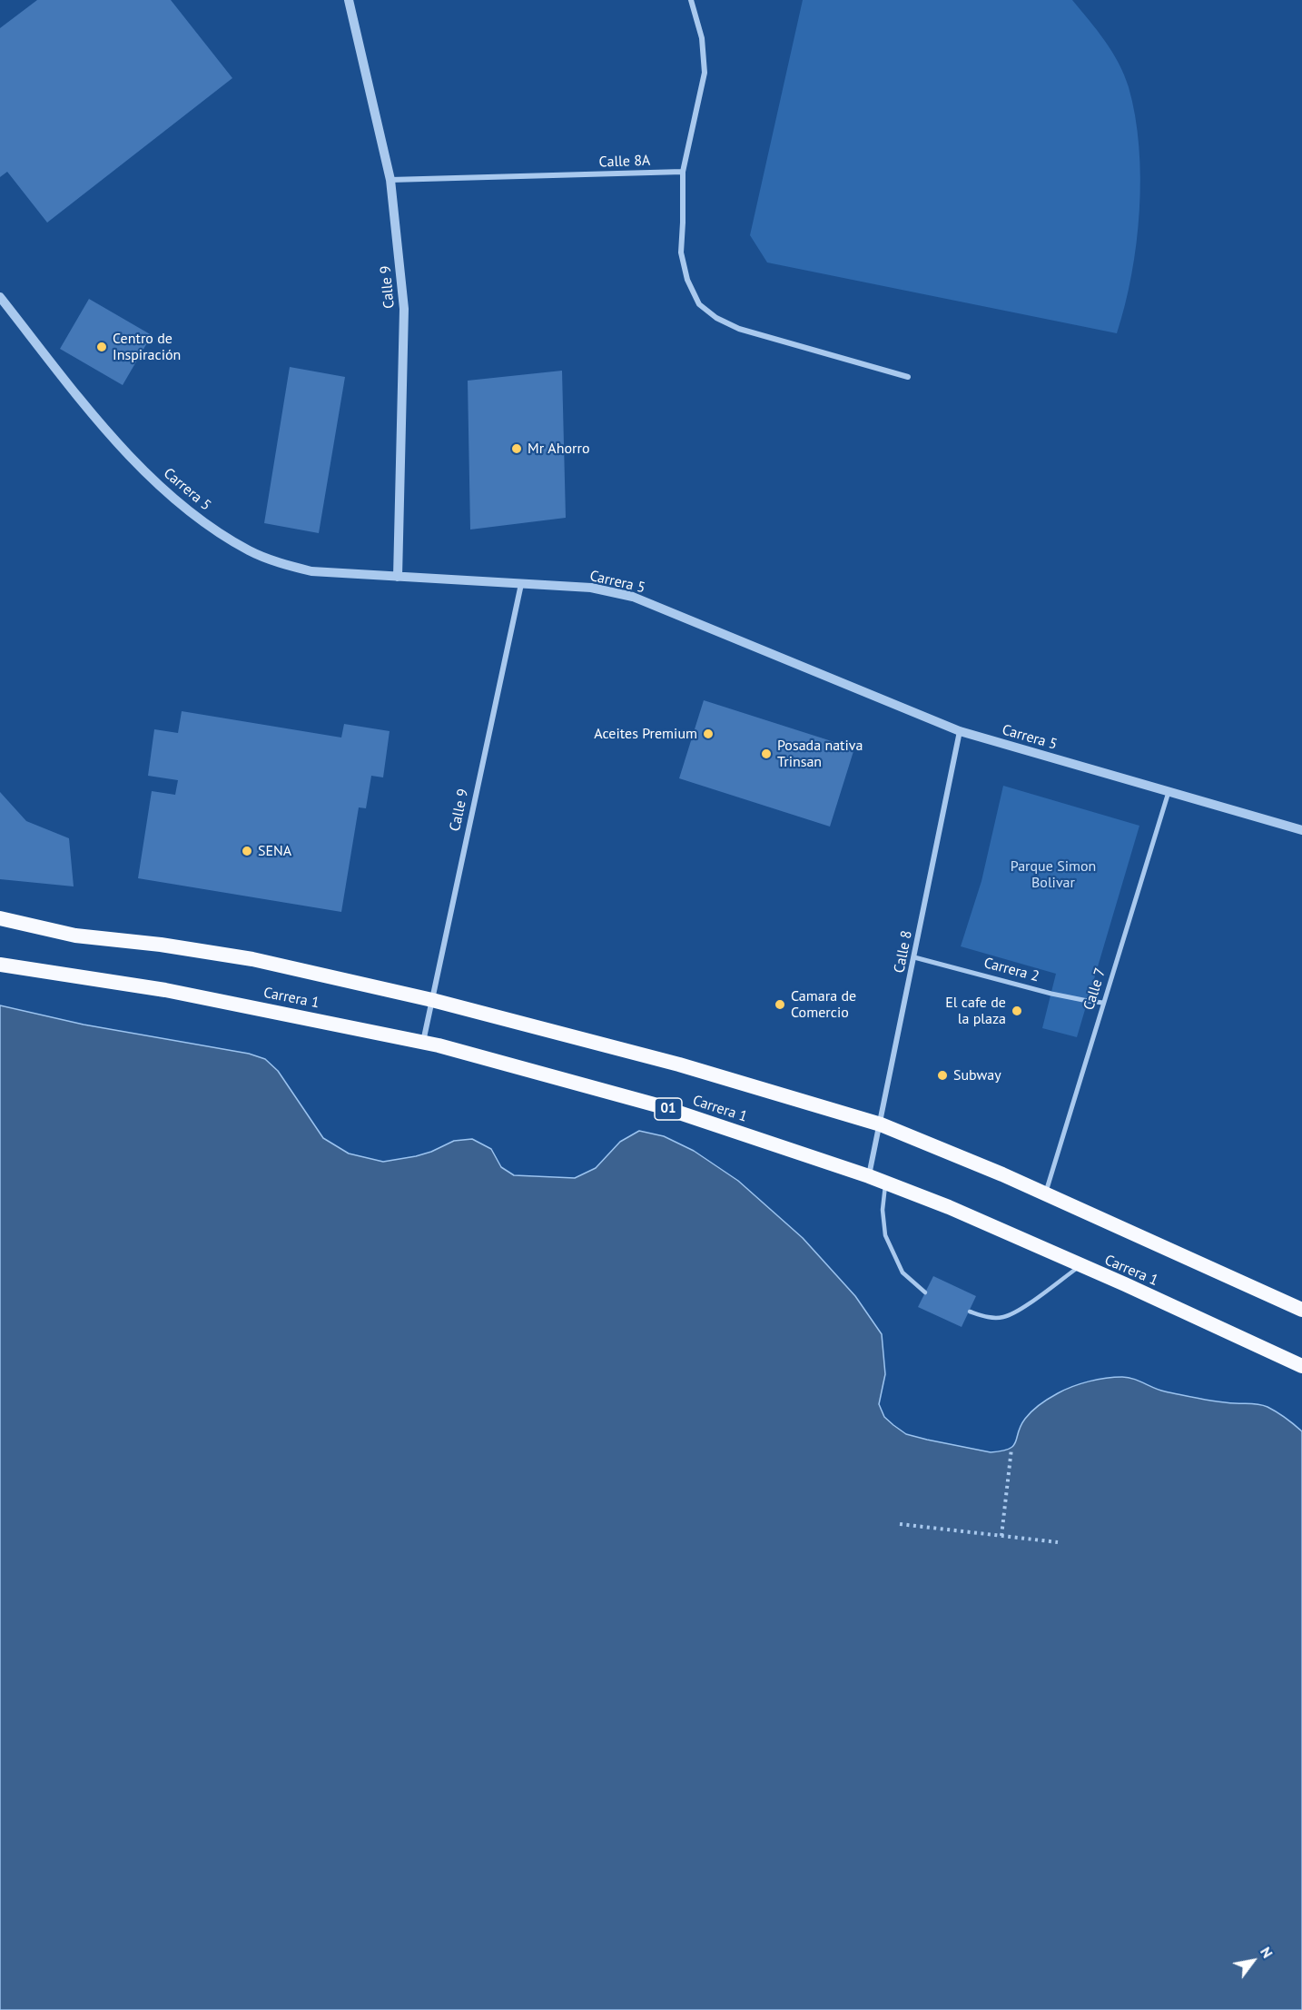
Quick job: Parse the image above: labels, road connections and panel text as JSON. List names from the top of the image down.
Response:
{
  "streets": {
    "highway": ["Carrera 1", "01"],
    "street": [
      "Calle 8A",
      "Calle 9",
      "Carrera 5",
      "Calle 8",
      "Carrera 2",
      "Calle 7"
    ]
  },
  "crossings": [
    ["Calle 8A", "Calle 9"],
    ["Calle 9", "Carrera 5"],
    ["Calle 9", "Carrera 1"],
    ["Carrera 5", "Calle 8"],
    ["Carrera 5", "Calle 7"],
    ["Calle 8", "Carrera 2"],
    ["Calle 8", "Carrera 1"],
    ["Carrera 2", "Calle 7"],
    ["Calle 7", "Carrera 1"]
  ],
  "parks": ["Parque Simon Bolivar"],
  "places": [
    "Centro de Inspiración",
    "Mr Ahorro",
    "Aceites Premium",
    "Posada nativa Trinsan",
    "SENA",
    "Camara de Comercio",
    "El cafe de la plaza",
    "Subway"
  ],
  "north": "top right"
}
